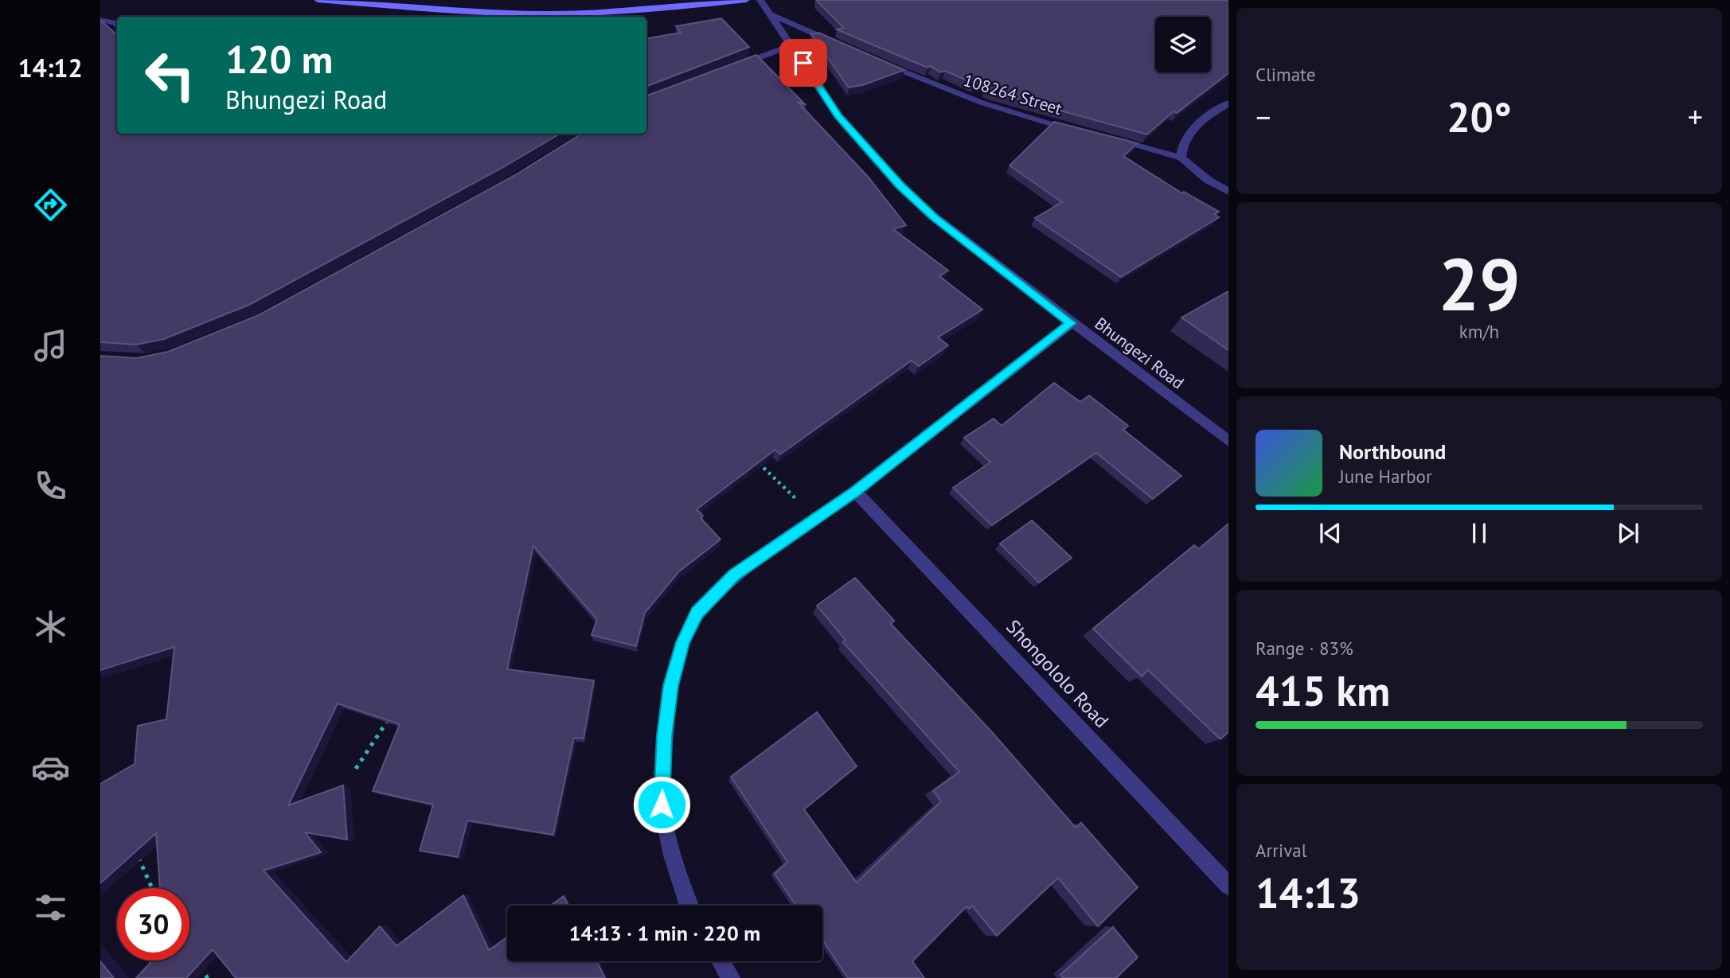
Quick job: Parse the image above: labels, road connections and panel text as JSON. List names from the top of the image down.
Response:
{
  "streets": {
    "street": ["108264 Street", "Bhungezi Road", "Shongololo Road"]
  },
  "page": {
    "tabs": "14:12",
    "tile": [
      "Climate",
      ["29", "km/h"],
      ["Range · 83%", "415 km"],
      ["Arrival", "14:13"]
    ],
    "turn": ["120 m", "Bhungezi Road"],
    "heat": ["−", "20°", "+"],
    "song": ["Northbound", "June Harbor"],
    "limit": "30",
    "trip": "14:13 · 1 min · 220 m"
  }
}
